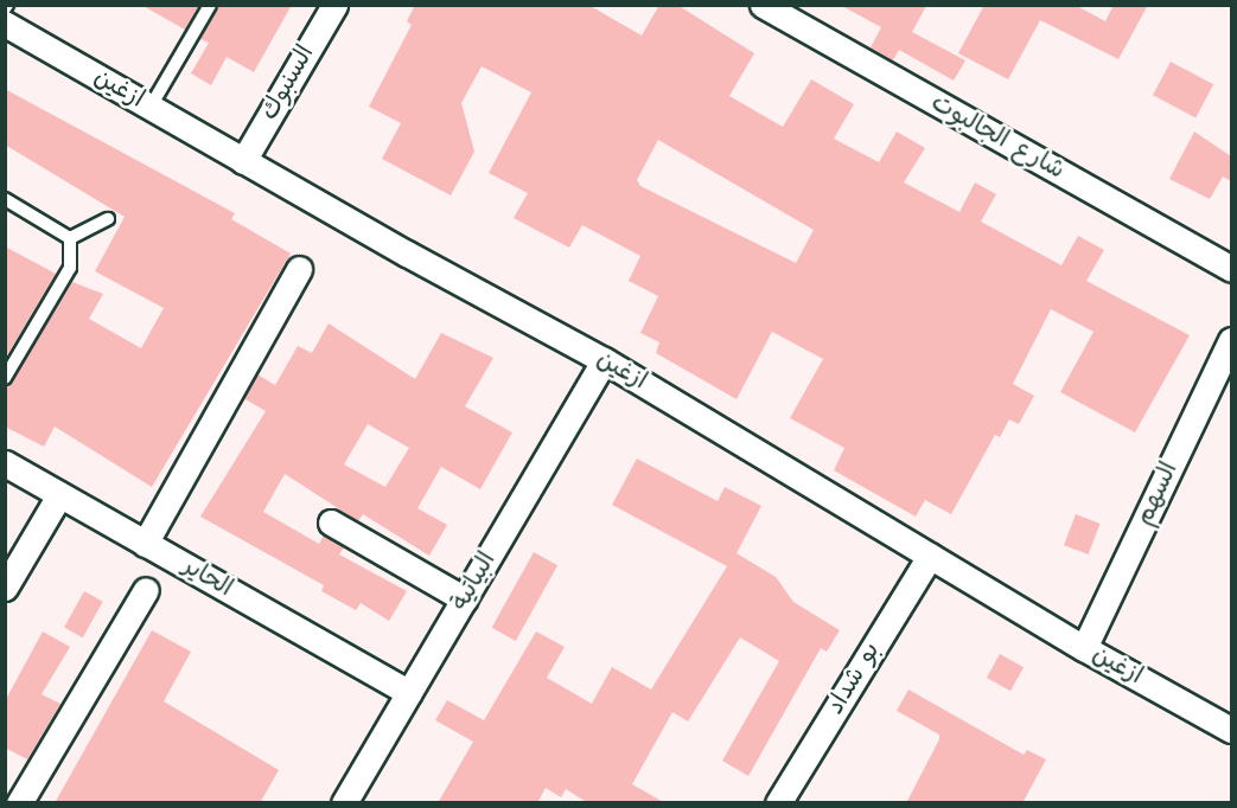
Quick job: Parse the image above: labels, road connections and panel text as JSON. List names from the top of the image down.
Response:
{
  "streets": {
    "street": [
      "السنبوك",
      "ازغين",
      "شارع الجالبوت",
      "السهم",
      "الحاير",
      "البياتية",
      "بو شداد"
    ]
  },
  "crossings": [
    ["السنبوك", "ازغين"],
    ["ازغين", "السهم"],
    ["ازغين", "البياتية"],
    ["ازغين", "بو شداد"],
    ["الحاير", "البياتية"]
  ]
}
